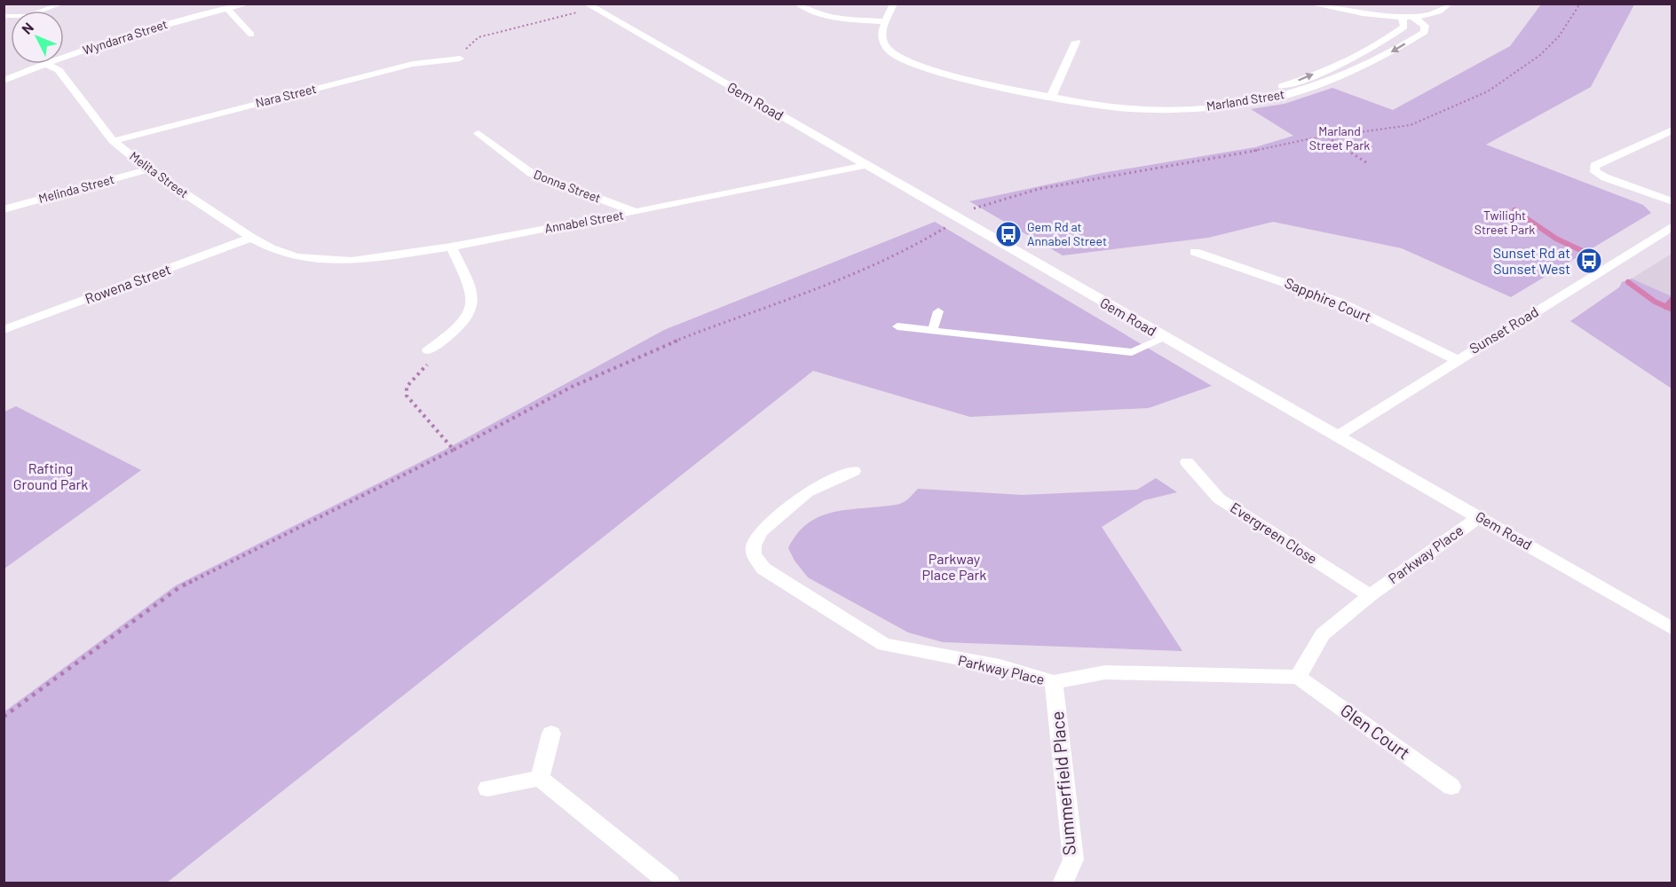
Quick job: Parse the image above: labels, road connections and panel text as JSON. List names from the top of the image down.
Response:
{
  "streets": {
    "street": [
      "Wyndarra Street",
      "Nara Street",
      "Marland Street",
      "Gem Road",
      "Melita Street",
      "Donna Street",
      "Melinda Street",
      "Annabel Street",
      "Rowena Street",
      "Sapphire Court",
      "Sunset Road",
      "Evergreen Close",
      "Parkway Place",
      "Glen Court",
      "Summerfield Place"
    ]
  },
  "crossings": [
    ["Nara Street", "Melita Street"],
    ["Gem Road", "Annabel Street"],
    ["Gem Road", "Sunset Road"],
    ["Gem Road", "Parkway Place"],
    ["Melita Street", "Melinda Street"],
    ["Melita Street", "Annabel Street"],
    ["Melita Street", "Rowena Street"],
    ["Donna Street", "Annabel Street"],
    ["Sapphire Court", "Sunset Road"],
    ["Evergreen Close", "Parkway Place"],
    ["Parkway Place", "Glen Court"],
    ["Parkway Place", "Summerfield Place"]
  ],
  "parks": [
    "Marland Street Park",
    "Twilight Street Park",
    "Rafting Ground Park",
    "Parkway Place Park"
  ],
  "places": {
    "bus stop": ["Gem Rd at Annabel Street", "Sunset Rd at Sunset West"]
  },
  "north": "top left"
}
